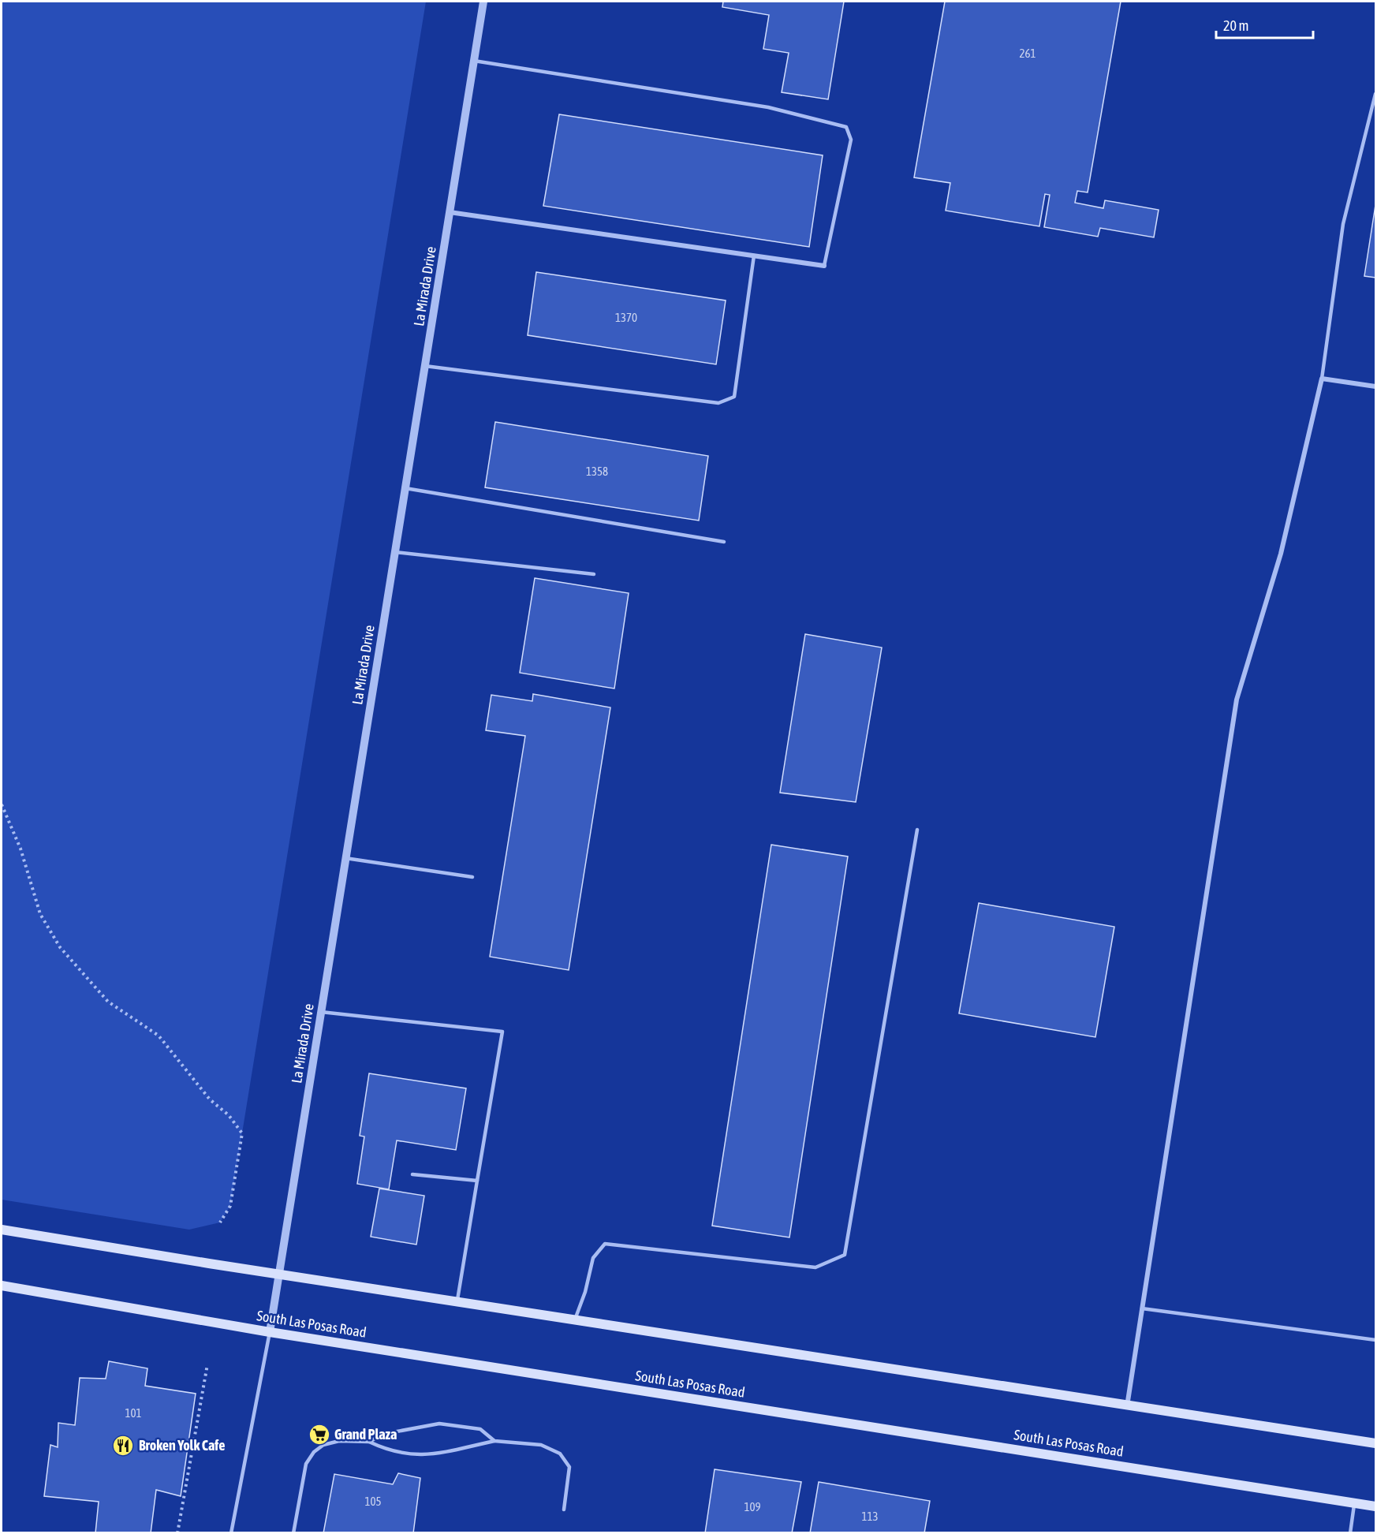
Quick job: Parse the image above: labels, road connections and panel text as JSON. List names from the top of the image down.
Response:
{
  "streets": {
    "main road": ["South Las Posas Road"],
    "street": ["La Mirada Drive"]
  },
  "crossings": [
    ["La Mirada Drive", "South Las Posas Road"]
  ],
  "places": {
    "supermarket": ["Grand Plaza"],
    "restaurant": ["Broken Yolk Cafe"]
  },
  "house_numbers": [
    "261",
    "1370",
    "1358",
    "101",
    "105",
    "109",
    "113"
  ],
  "scale_bar": "20 m"
}
